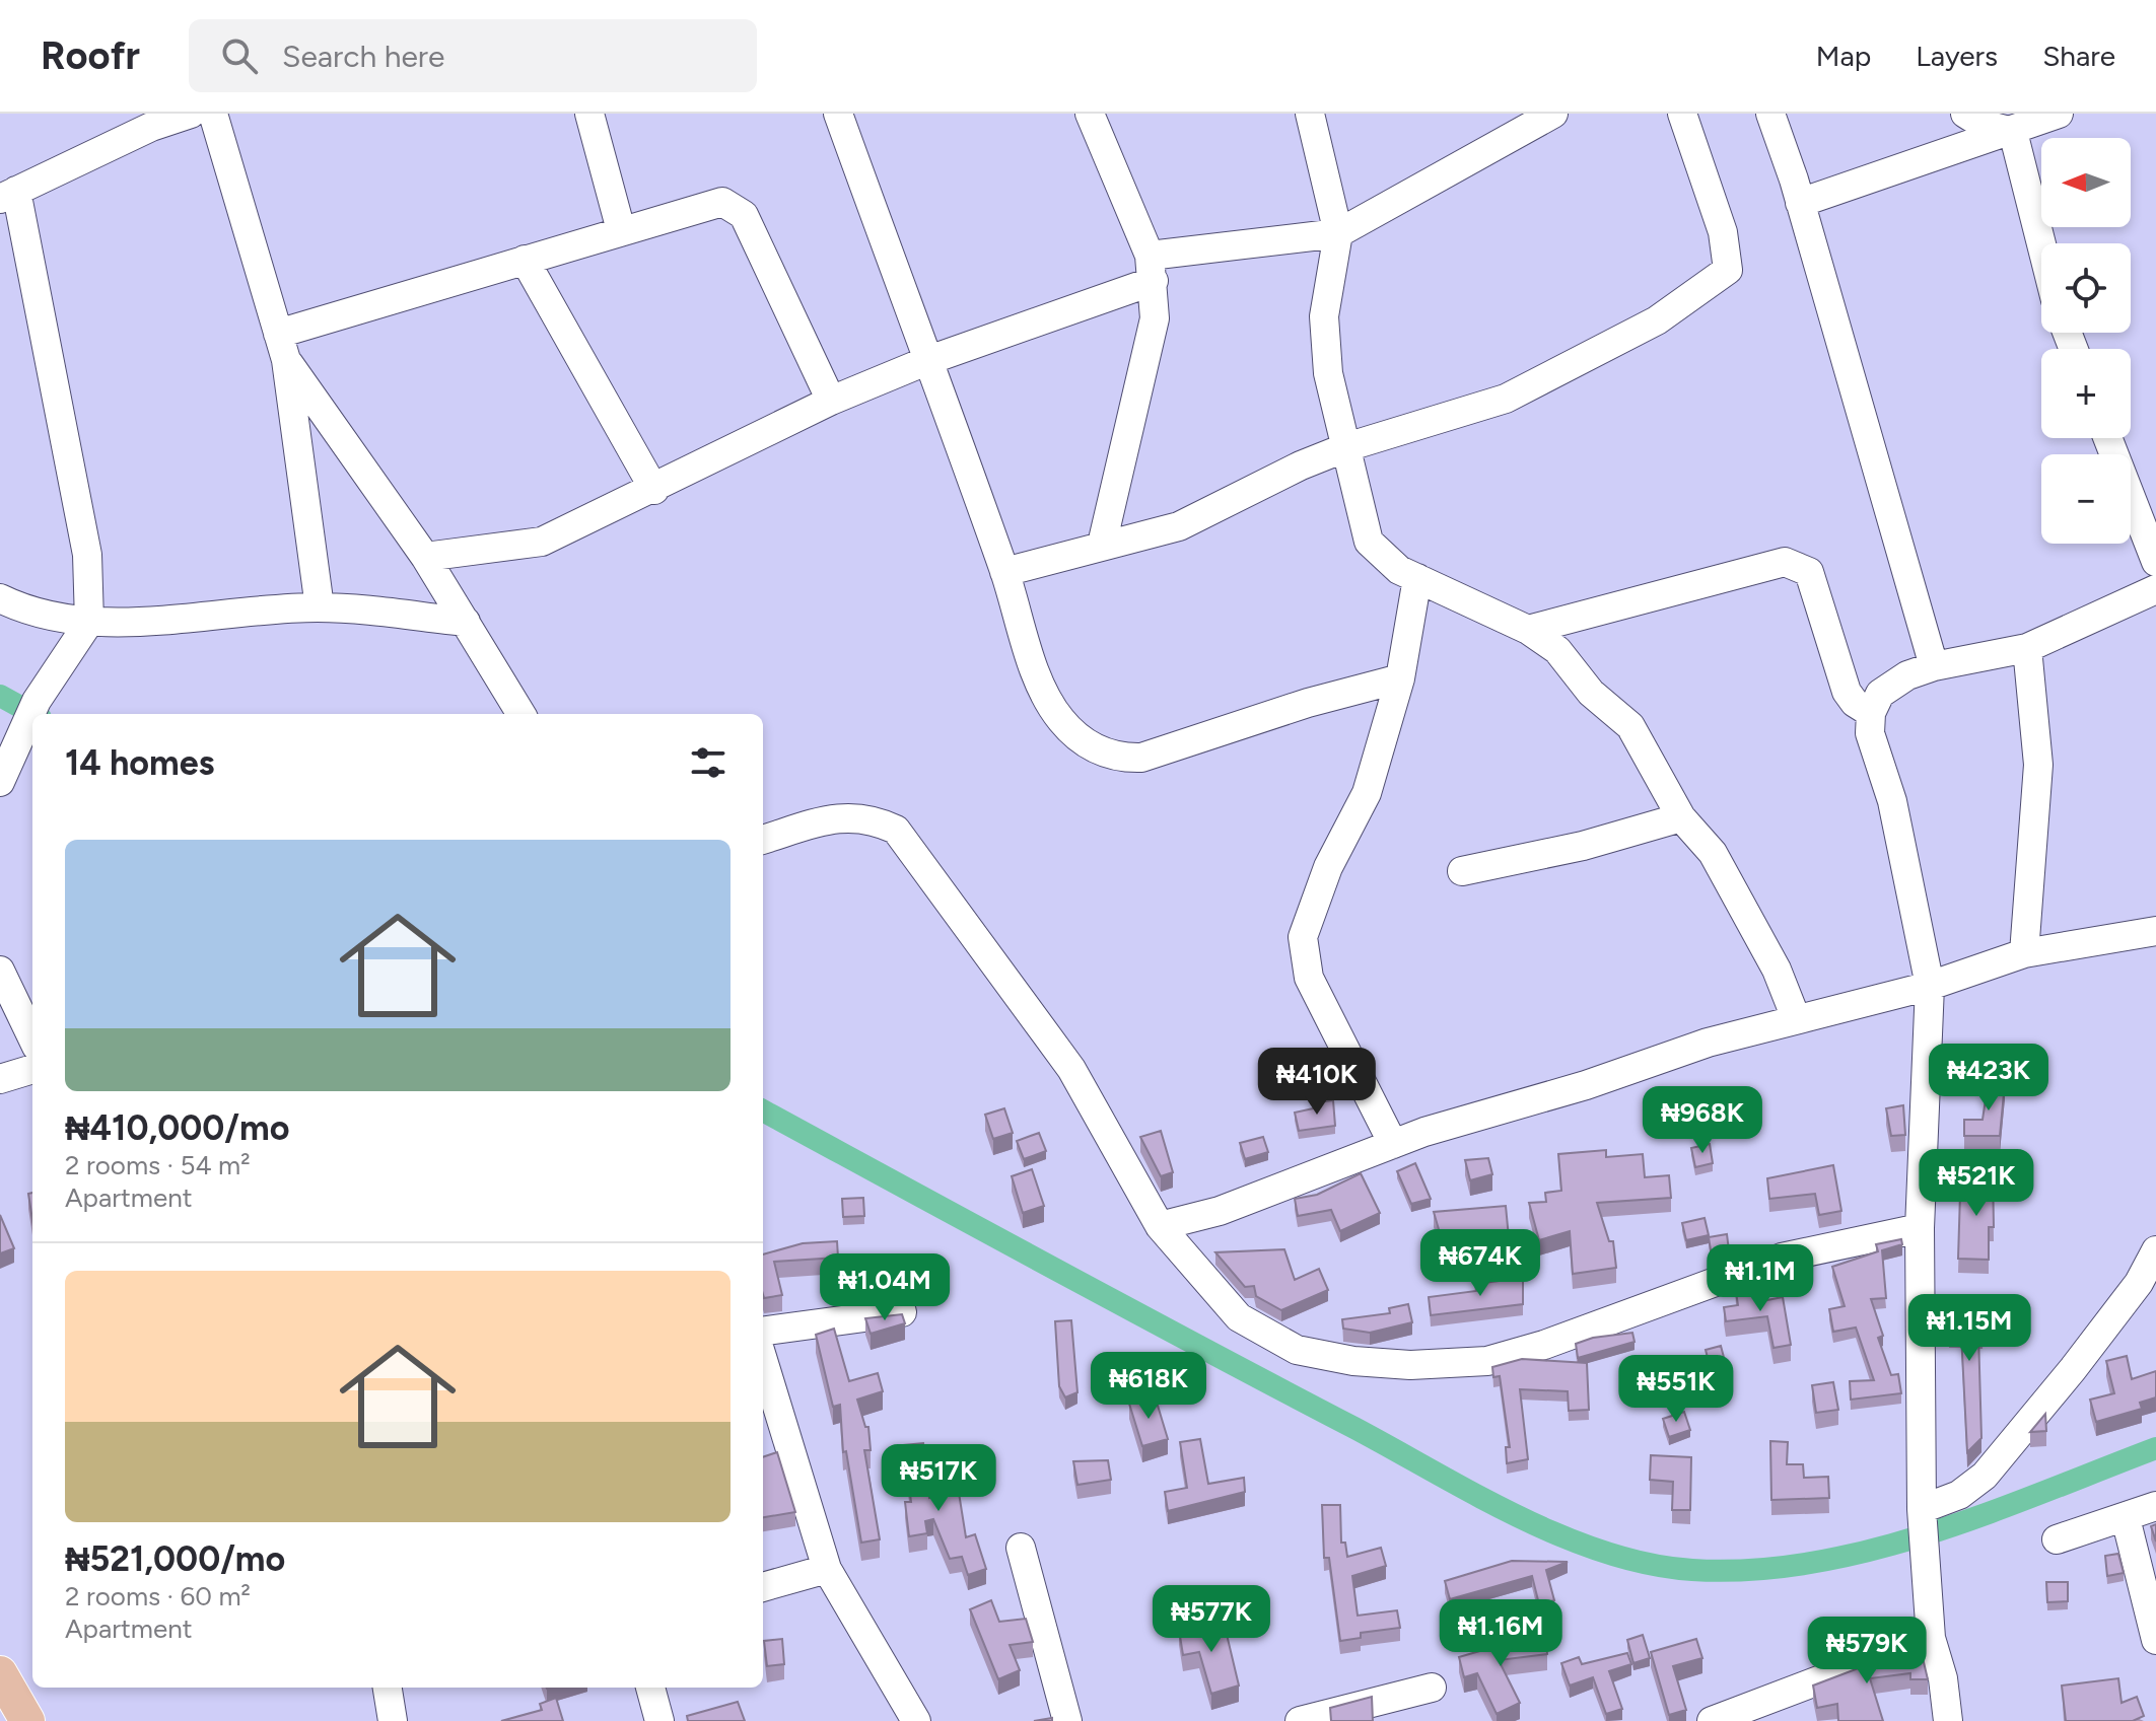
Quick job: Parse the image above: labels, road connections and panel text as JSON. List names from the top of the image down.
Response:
{
  "north": "left",
  "page": {
    "header": "Roofr",
    "search": "Search here",
    "nav": ["Map", "Layers", "Share"],
    "map_buttons": ["+", "−"],
    "heading": "14 homes",
    "list": [
      {
        "name": "₦410,000/mo",
        "note": "2 rooms · 54 m² · Apartment"
      },
      {
        "name": "₦521,000/mo",
        "note": "2 rooms · 60 m² · Apartment"
      }
    ],
    "price": [
      "₦423K",
      "₦410K",
      "₦968K",
      "₦521K",
      "₦674K",
      "₦1.1M",
      "₦1.04M",
      "₦1.15M",
      "₦618K",
      "₦551K",
      "₦517K",
      "₦577K",
      "₦1.16M",
      "₦579K"
    ]
  }
}
